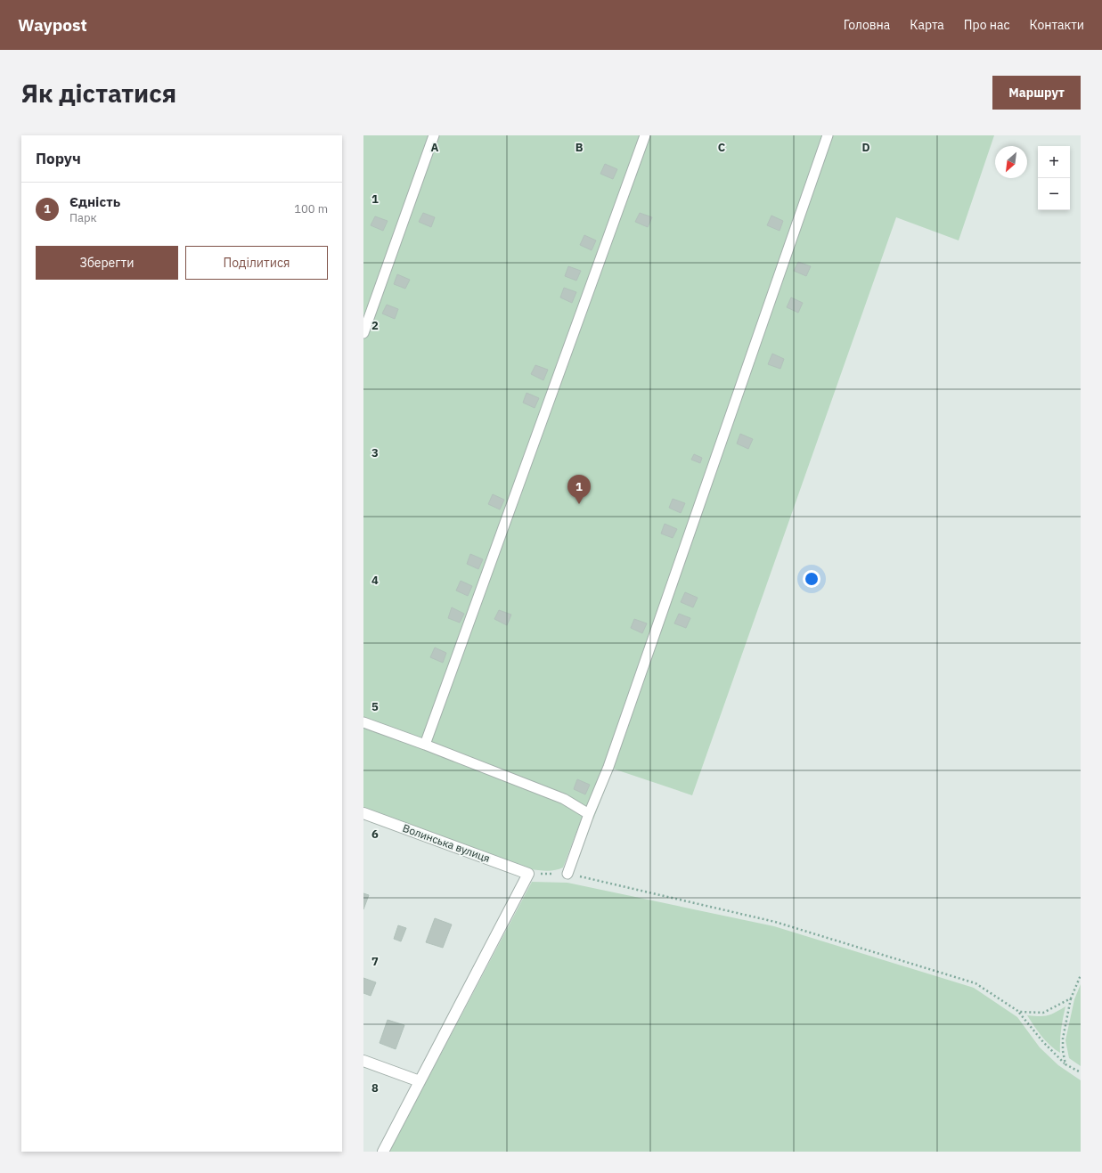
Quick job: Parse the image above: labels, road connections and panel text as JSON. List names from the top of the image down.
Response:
{
  "streets": {
    "street": ["Волинська вулиця"]
  },
  "north": "bottom left",
  "page": {
    "header": "Waypost",
    "nav": [
      "Головна",
      "Карта",
      "Про нас",
      "Контакти"
    ],
    "buttons": [
      "Маршрут",
      ["Зберегти", "Поділитися"]
    ],
    "title": "Як дістатися",
    "heading": "Поруч",
    "map_buttons": ["+", "−"],
    "list": [
      {
        "mark": "1",
        "name": "Єдність",
        "note": "Парк",
        "value": "100 m"
      }
    ],
    "pins": "1"
  },
  "grid": {
    "columns": [
      "A",
      "B",
      "C",
      "D"
    ],
    "rows": [
      "1",
      "2",
      "3",
      "4",
      "5",
      "6",
      "7",
      "8"
    ]
  }
}
